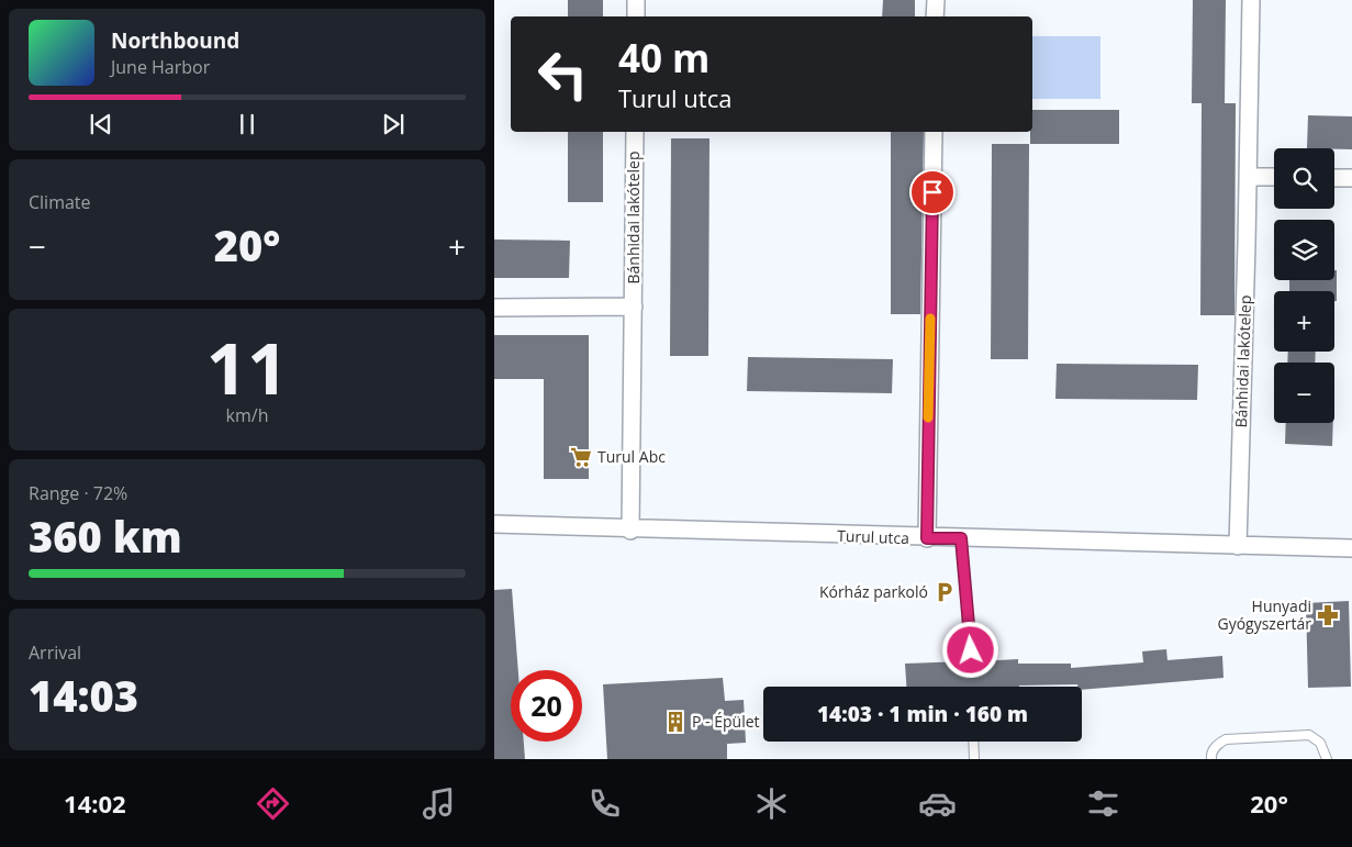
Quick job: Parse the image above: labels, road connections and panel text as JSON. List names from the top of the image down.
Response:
{
  "streets": {
    "street": ["Bánhidai lakótelep", "Turul utca"]
  },
  "crossings": [
    ["Bánhidai lakótelep", "Turul utca"]
  ],
  "places": {
    "supermarket": ["Turul Abc"],
    "parking": ["Kórház parkoló"],
    "pharmacy": ["Hunyadi Gyógyszertár"],
    "building": ["P - Épület"]
  },
  "page": {
    "turn": ["40 m", "Turul utca"],
    "song": ["Northbound", "June Harbor"],
    "map_buttons": ["+", "−"],
    "tile": [
      "Climate",
      ["11", "km/h"],
      ["Range · 72%", "360 km"],
      ["Arrival", "14:03"]
    ],
    "heat": ["−", "20°", "+"],
    "limit": "20",
    "trip": "14:03 · 1 min · 160 m",
    "tabs": ["14:02", "20°"]
  }
}
